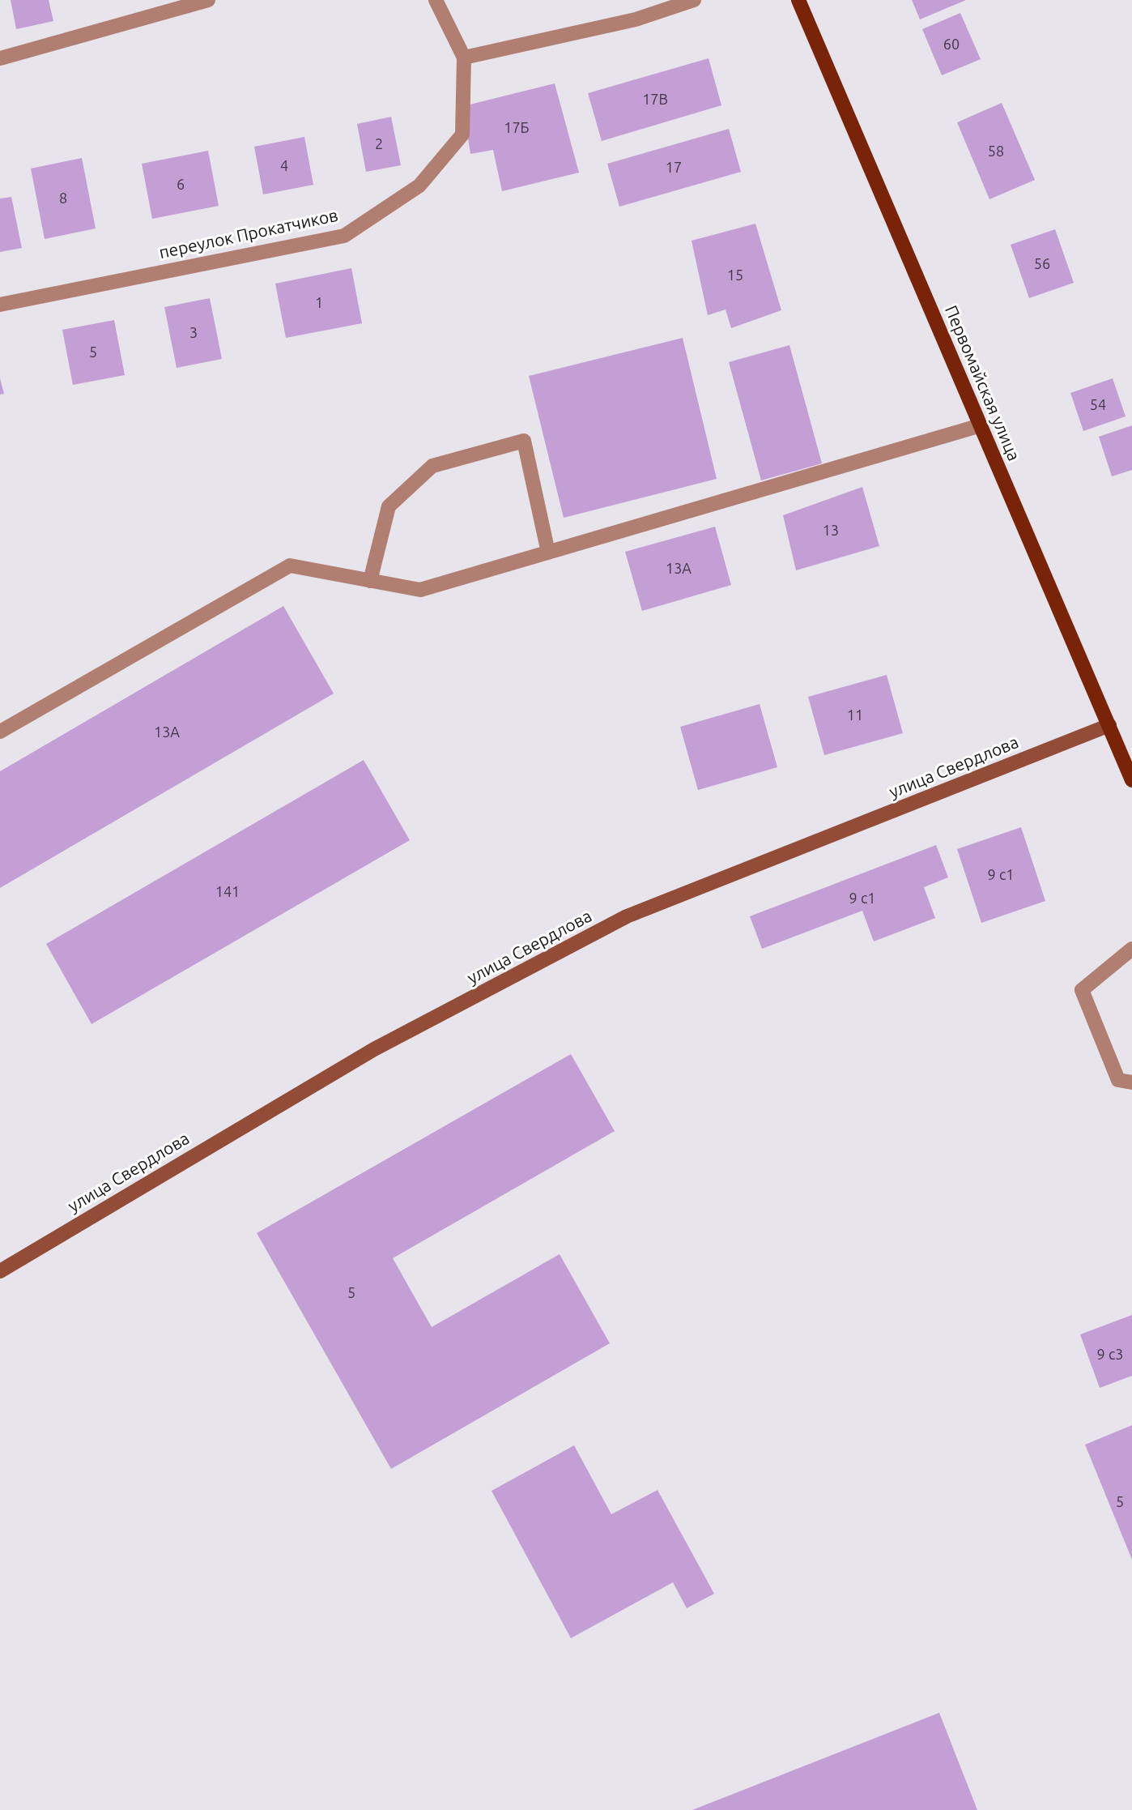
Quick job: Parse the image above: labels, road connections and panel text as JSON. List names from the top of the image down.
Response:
{
  "streets": {
    "main road": ["Первомайская улица", "улица Свердлова"],
    "street": ["переулок Прокатчиков"]
  },
  "crossings": [
    ["Первомайская улица", "улица Свердлова"]
  ],
  "house_numbers": [
    "60",
    "17В",
    "17Б",
    "2",
    "58",
    "4",
    "17",
    "6",
    "8",
    "56",
    "15",
    "1",
    "3",
    "5",
    "54",
    "13",
    "13А",
    "11",
    "13А",
    "9 с1",
    "141",
    "9 с1",
    "5",
    "9 с3",
    "5"
  ]
}
